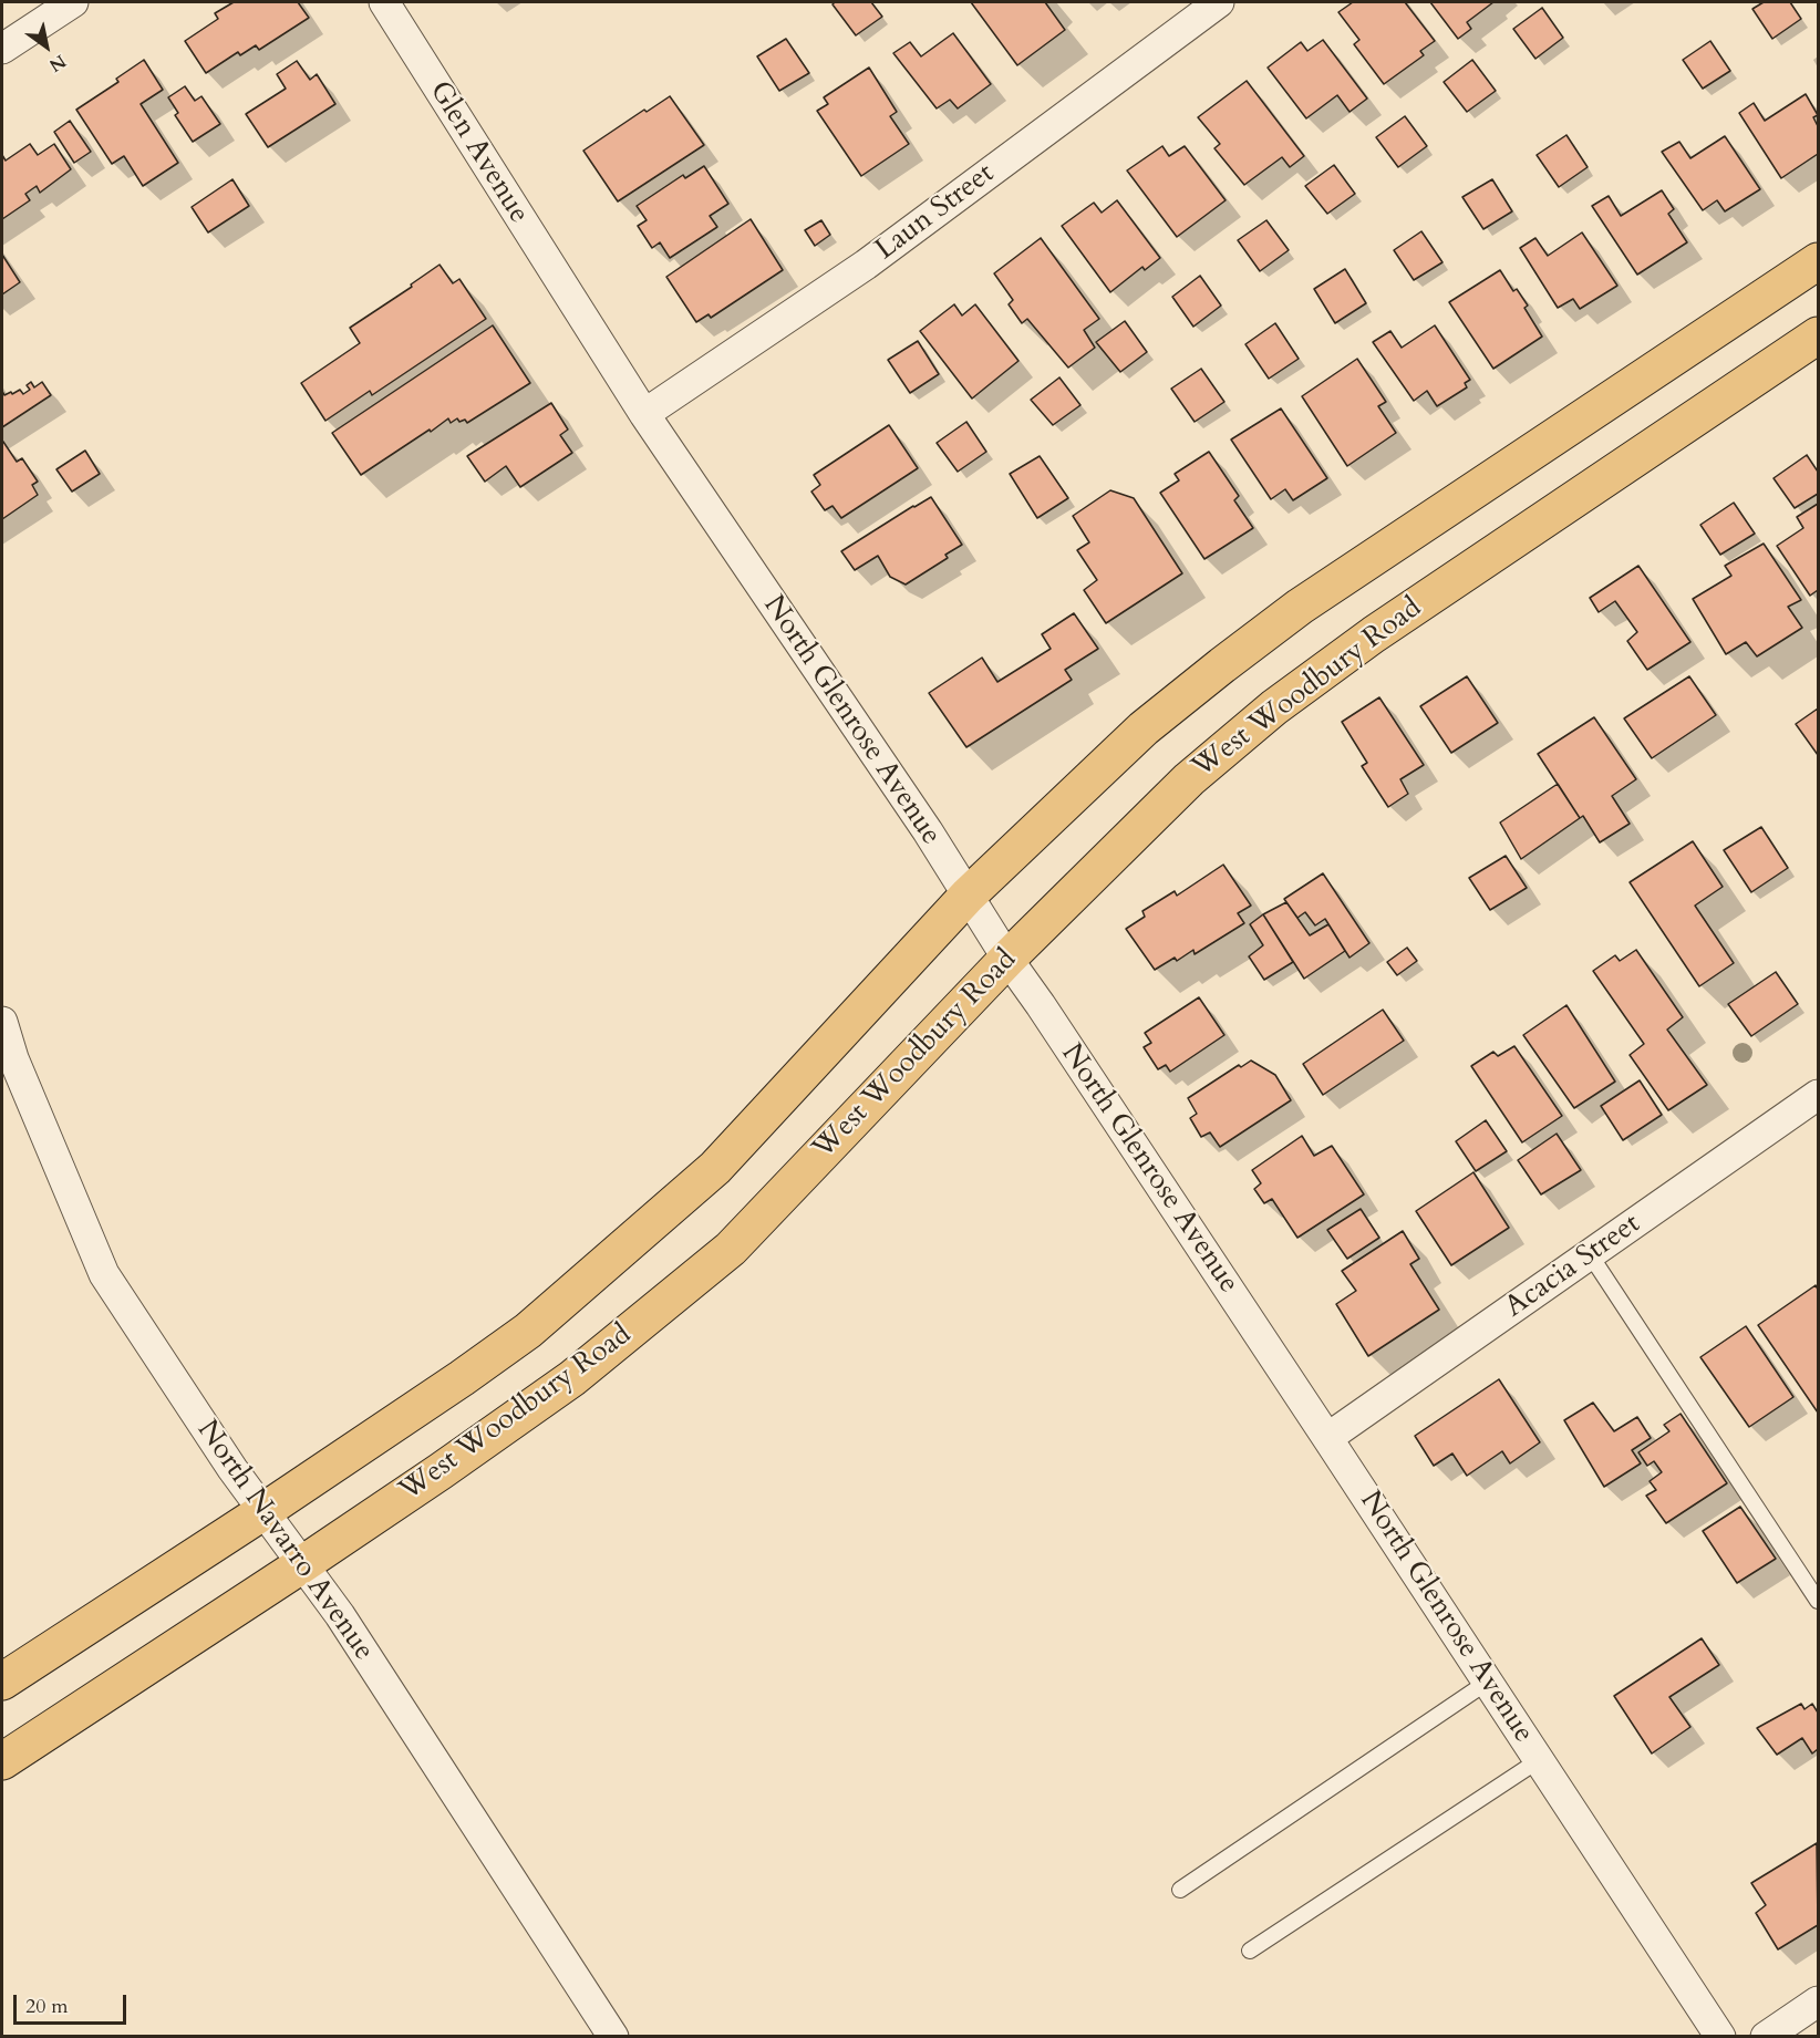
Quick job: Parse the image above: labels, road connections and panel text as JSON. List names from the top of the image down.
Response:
{
  "streets": {
    "main road": ["West Woodbury Road"],
    "street": [
      "Glen Avenue",
      "Laun Street",
      "North Glenrose Avenue",
      "Acacia Street",
      "North Navarro Avenue"
    ]
  },
  "crossings": [
    ["Glen Avenue", "North Glenrose Avenue"],
    ["Laun Street", "North Glenrose Avenue"],
    ["West Woodbury Road", "North Glenrose Avenue"],
    ["West Woodbury Road", "North Navarro Avenue"],
    ["North Glenrose Avenue", "Acacia Street"]
  ],
  "scale_bar": "20 m",
  "north": "bottom right"
}
